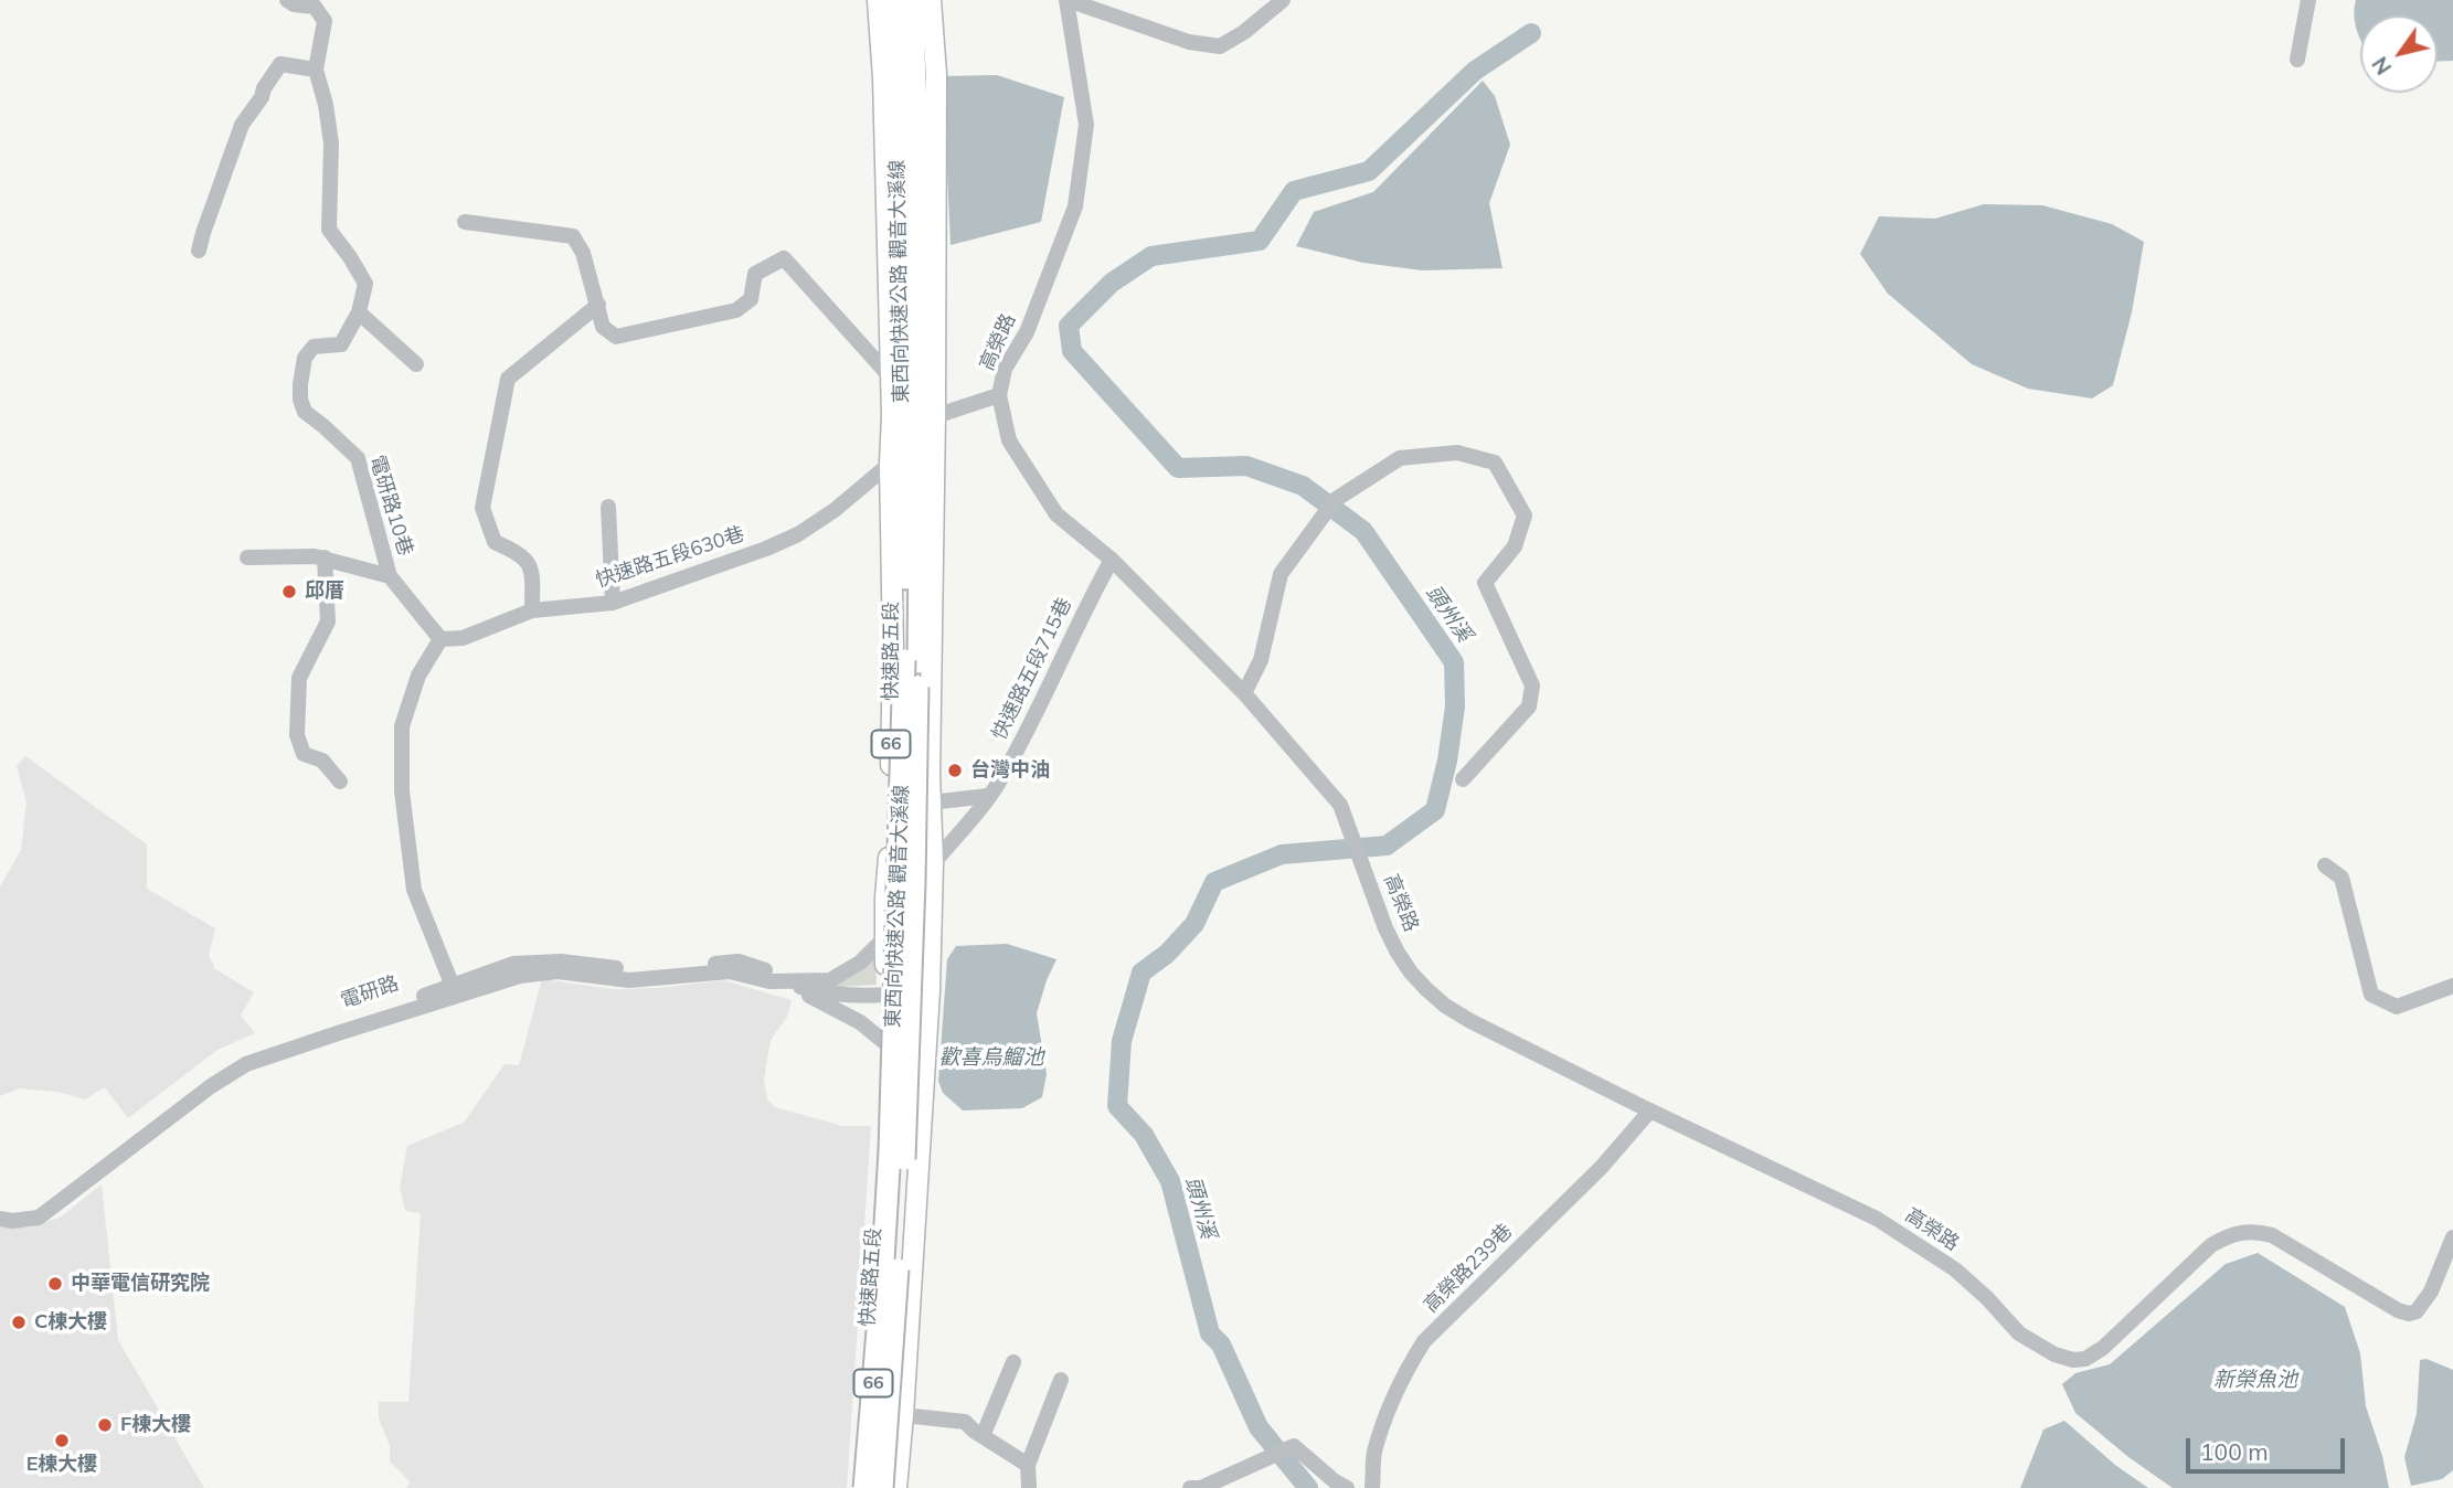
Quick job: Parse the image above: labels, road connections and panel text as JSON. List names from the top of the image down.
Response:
{
  "streets": {
    "highway": ["東西向快速公路 觀音大溪線", "66"],
    "main road": ["快速路五段"],
    "street": [
      "高榮路",
      "電研路10巷",
      "快速路五段630巷",
      "快速路五段715巷",
      "電研路",
      "高榮路239巷"
    ]
  },
  "crossings": [
    ["高榮路", "快速路五段715巷"],
    ["高榮路", "高榮路239巷"],
    ["電研路10巷", "快速路五段630巷"],
    ["快速路五段630巷", "快速路五段"],
    ["快速路五段", "快速路五段715巷"],
    ["快速路五段", "電研路"]
  ],
  "water": ["頭州溪", "歡喜烏鰡池", "新榮魚池"],
  "places": [
    "邱厝",
    "台灣中油",
    "中華電信研究院",
    "C棟大樓",
    "F棟大樓",
    "E棟大樓"
  ],
  "scale_bar": "100 m",
  "north": "bottom left"
}
